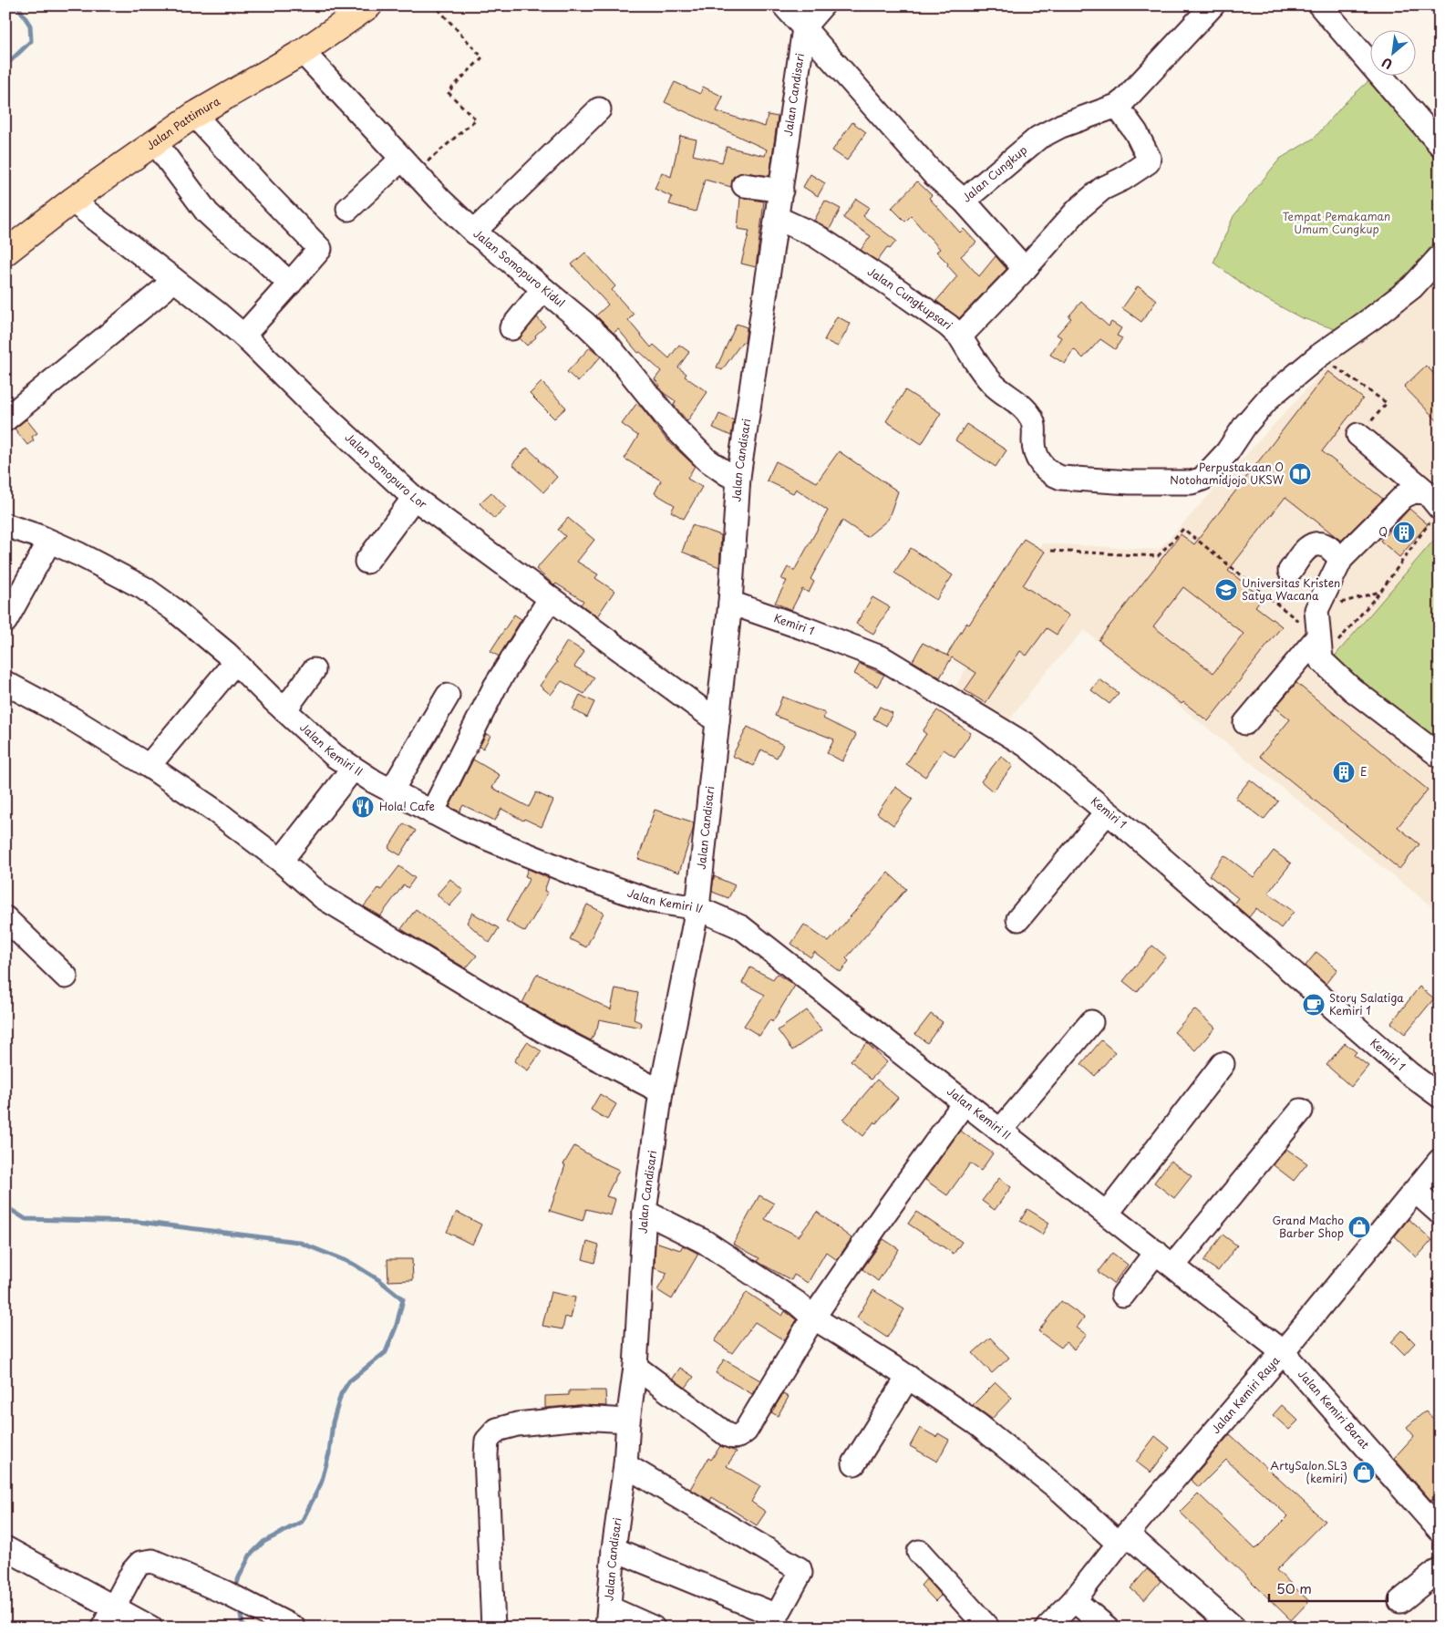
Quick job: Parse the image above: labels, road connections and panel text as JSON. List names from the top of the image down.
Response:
{
  "streets": {
    "main road": ["Jalan Pattimura"],
    "street": [
      "Jalan Candisari",
      "Jalan Cungkup",
      "Jalan Somopuro Kidul",
      "Jalan Cungkupsari",
      "Jalan Somopuro Lor",
      "Kemiri 1",
      "Jalan Kemiri II",
      "Jalan Kemiri Raya",
      "Jalan Kemiri Barat"
    ]
  },
  "crossings": [
    ["Jalan Candisari", "Jalan Cungkup"],
    ["Jalan Candisari", "Jalan Somopuro Kidul"],
    ["Jalan Candisari", "Jalan Cungkupsari"],
    ["Jalan Candisari", "Jalan Somopuro Lor"],
    ["Jalan Candisari", "Kemiri 1"],
    ["Jalan Candisari", "Jalan Kemiri II"],
    ["Jalan Pattimura", "Jalan Somopuro Kidul"],
    ["Jalan Pattimura", "Jalan Somopuro Lor"],
    ["Jalan Cungkup", "Jalan Cungkupsari"],
    ["Jalan Kemiri II", "Jalan Kemiri Raya"],
    ["Jalan Kemiri II", "Jalan Kemiri Barat"],
    ["Jalan Kemiri Raya", "Jalan Kemiri Barat"]
  ],
  "parks": ["Tempat Pemakaman Umum Cungkup"],
  "places": {
    "library": ["Perpustakaan O Notohamidjojo UKSW"],
    "building": ["Q", "E"],
    "school or university": ["Universitas Kristen Satya Wacana"],
    "restaurant": ["Hola! Cafe"],
    "cafe": ["Story Salatiga Kemiri 1"],
    "shop": ["Grand Macho Barber Shop", "ArtySalon.SL3 (kemiri)"]
  },
  "scale_bar": "50 m",
  "north": "bottom left"
}
